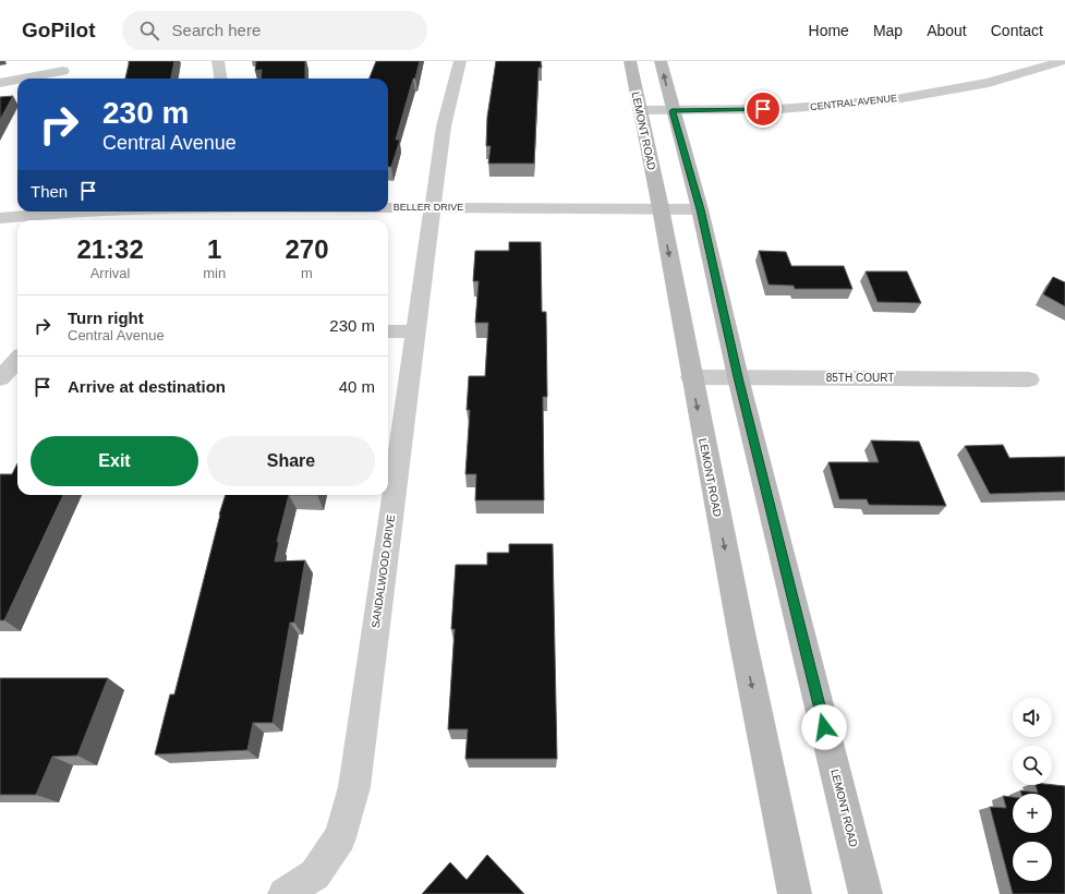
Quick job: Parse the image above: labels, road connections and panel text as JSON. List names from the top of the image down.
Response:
{
  "streets": {
    "main road": ["LEMONT ROAD"],
    "street": [
      "CENTRAL AVENUE",
      "BELLER DRIVE",
      "85TH COURT",
      "SANDALWOOD DRIVE"
    ]
  },
  "crossings": [
    ["CENTRAL AVENUE", "LEMONT ROAD"],
    ["LEMONT ROAD", "BELLER DRIVE"],
    ["LEMONT ROAD", "85TH COURT"],
    ["BELLER DRIVE", "SANDALWOOD DRIVE"]
  ],
  "page": {
    "header": "GoPilot",
    "search": "Search here",
    "nav": [
      "Home",
      "Map",
      "About",
      "Contact"
    ],
    "turn": ["230 m", "Central Avenue"],
    "then": "Then",
    "eta": [
      "21:32",
      "Arrival",
      "1",
      "min",
      "270",
      "m"
    ],
    "list": [
      {
        "name": "Turn right",
        "note": "Central Avenue",
        "value": "230 m"
      },
      {
        "name": "Arrive at destination",
        "value": "40 m"
      }
    ],
    "buttons": ["Exit", "Share"],
    "map_buttons": ["+", "−"]
  }
}
